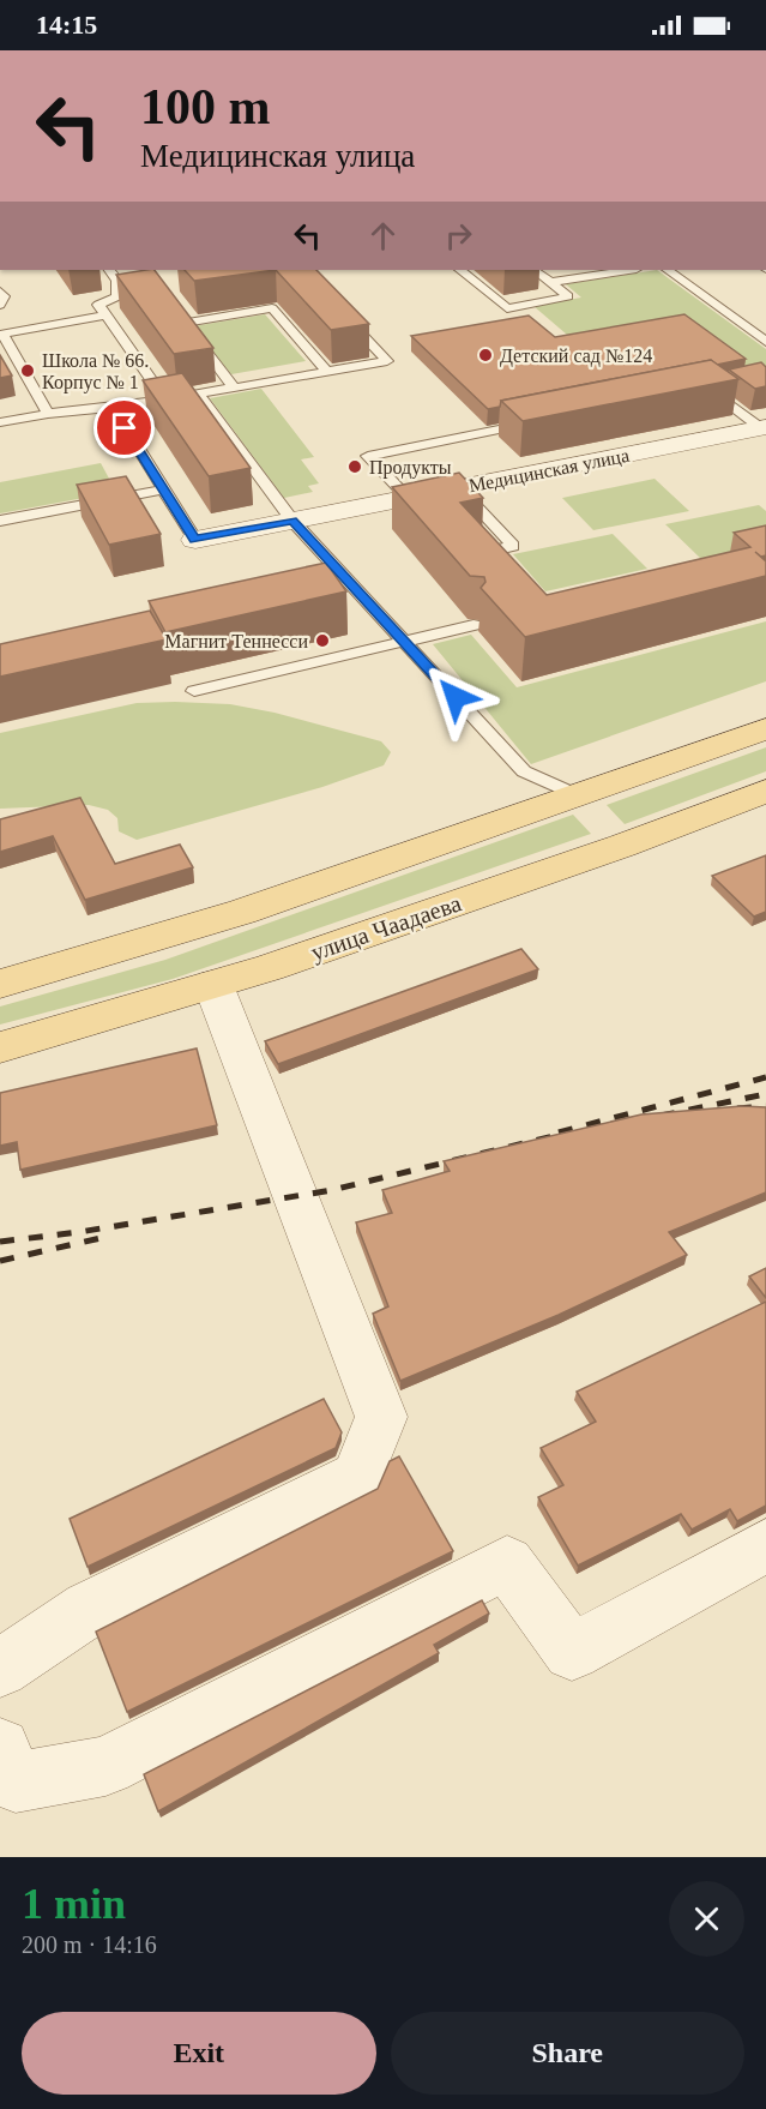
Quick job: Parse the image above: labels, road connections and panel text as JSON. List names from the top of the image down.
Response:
{
  "streets": {
    "main road": ["улица Чаадаева"],
    "street": ["Медицинская улица"]
  },
  "places": [
    "Детский сад №124",
    "Школа № 66. Корпус № 1",
    "Продукты",
    "Магнит Теннесси"
  ],
  "page": {
    "status": "14:15",
    "turn": ["100 m", "Медицинская улица"],
    "heading": ["1 min", "200 m · 14:16"],
    "buttons": ["Exit", "Share"]
  }
}
